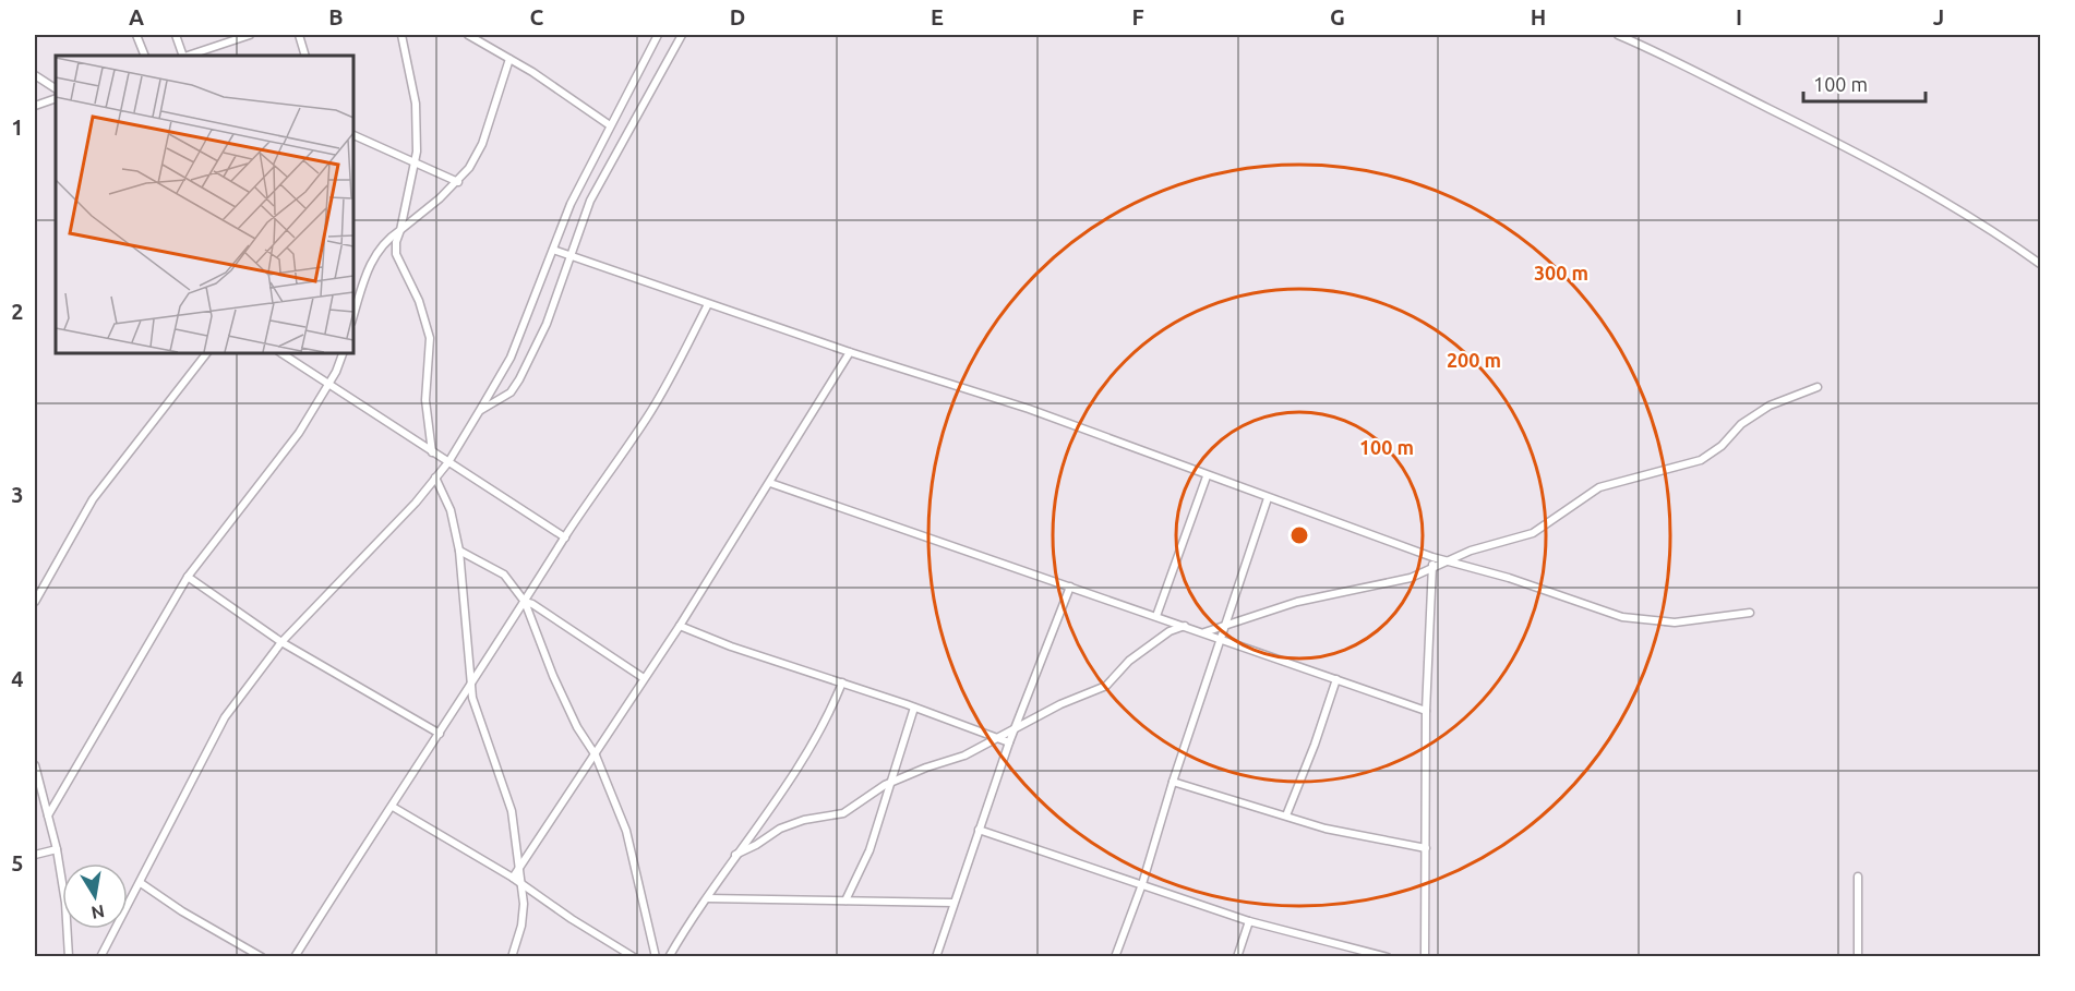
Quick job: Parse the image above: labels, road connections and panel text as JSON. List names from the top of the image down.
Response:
{
  "scale_bar": "100 m",
  "north": "bottom",
  "grid": {
    "columns": [
      "A",
      "B",
      "C",
      "D",
      "E",
      "F",
      "G",
      "H",
      "I",
      "J"
    ],
    "rows": [
      "1",
      "2",
      "3",
      "4",
      "5"
    ]
  },
  "rings": ["300 m", "200 m", "100 m"]
}
